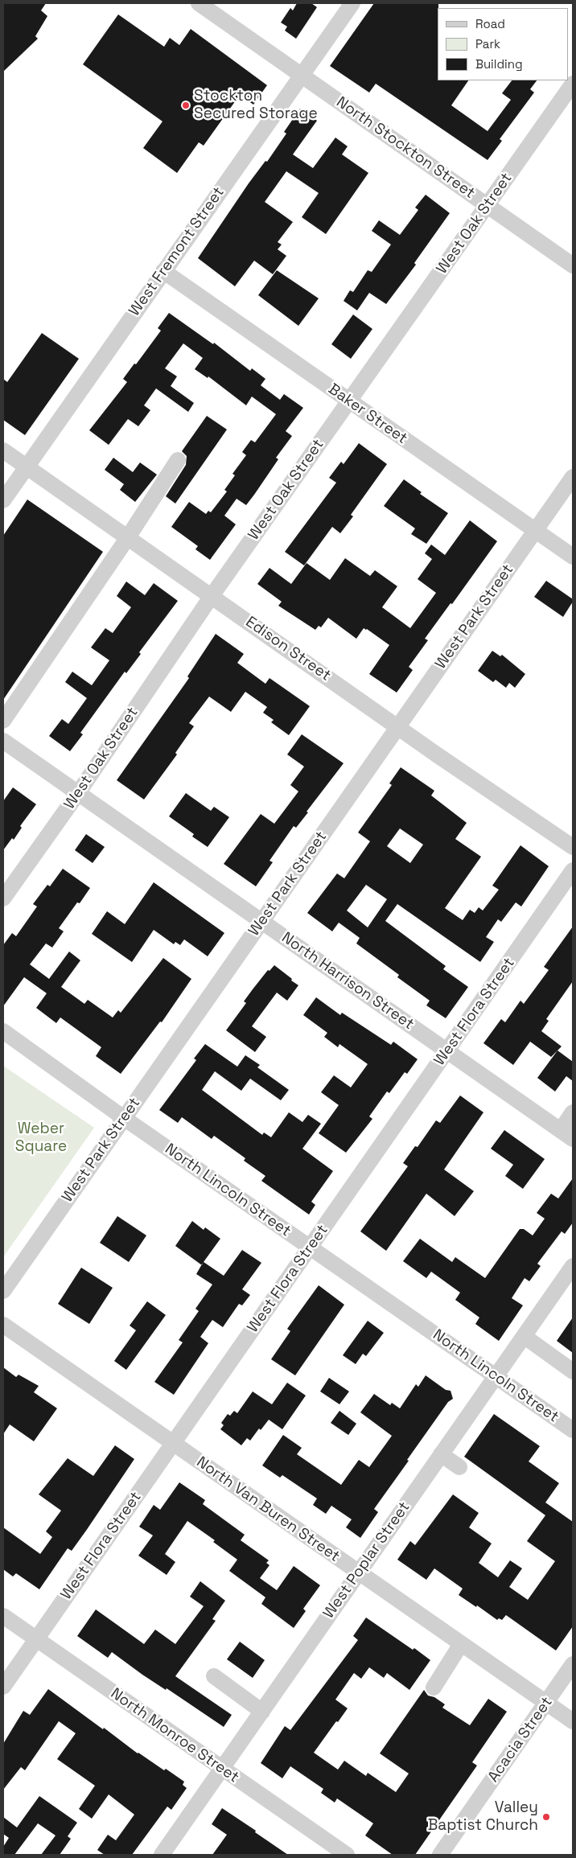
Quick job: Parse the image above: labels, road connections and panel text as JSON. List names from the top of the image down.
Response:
{
  "streets": {
    "street": [
      "North Stockton Street",
      "West Oak Street",
      "West Fremont Street",
      "Baker Street",
      "West Park Street",
      "Edison Street",
      "North Harrison Street",
      "West Flora Street",
      "North Lincoln Street",
      "North Van Buren Street",
      "West Poplar Street",
      "North Monroe Street",
      "Acacia Street"
    ]
  },
  "crossings": [
    ["North Stockton Street", "West Oak Street"],
    ["North Stockton Street", "West Fremont Street"],
    ["West Oak Street", "Baker Street"],
    ["West Oak Street", "Edison Street"],
    ["West Oak Street", "North Harrison Street"],
    ["West Fremont Street", "Baker Street"],
    ["West Fremont Street", "Edison Street"],
    ["Baker Street", "West Park Street"],
    ["West Park Street", "Edison Street"],
    ["West Park Street", "North Harrison Street"],
    ["West Park Street", "North Lincoln Street"],
    ["North Harrison Street", "West Flora Street"],
    ["West Flora Street", "North Lincoln Street"],
    ["West Flora Street", "North Van Buren Street"],
    ["West Flora Street", "North Monroe Street"],
    ["North Lincoln Street", "West Poplar Street"],
    ["North Van Buren Street", "West Poplar Street"],
    ["North Van Buren Street", "Acacia Street"],
    ["West Poplar Street", "North Monroe Street"]
  ],
  "parks": ["Weber Square"],
  "places": ["Stockton Secured Storage", "Valley Baptist Church"],
  "legend": ["Road", "Park", "Building"]
}
